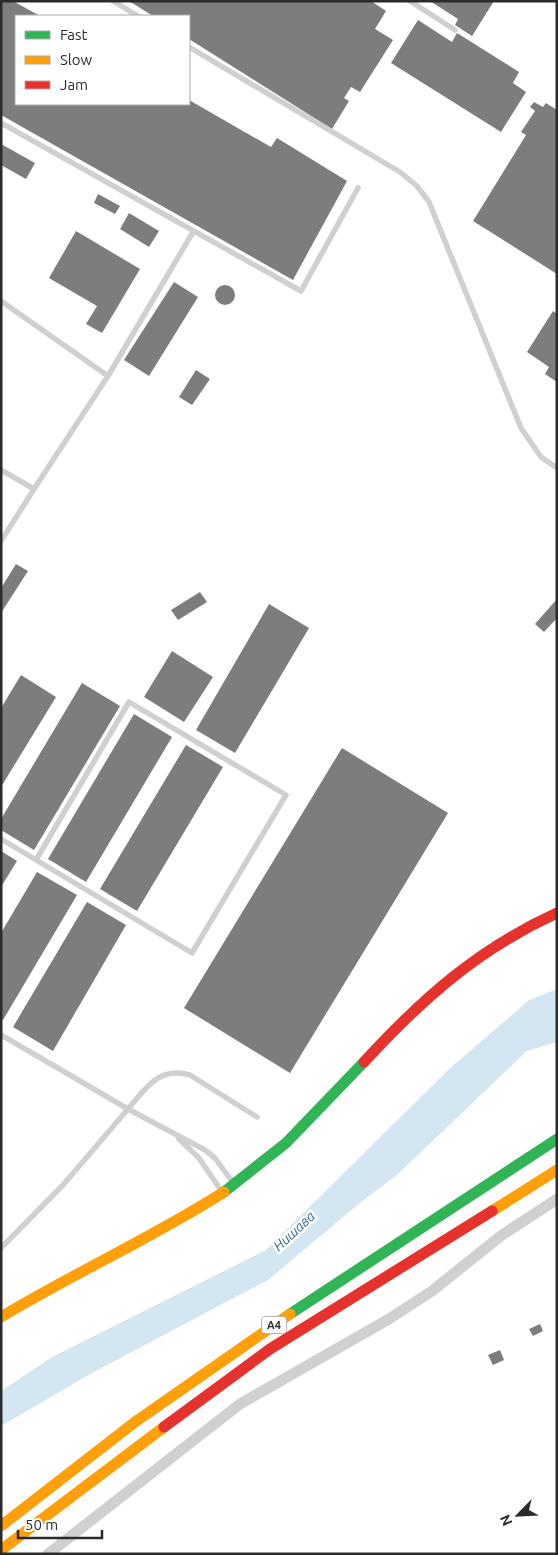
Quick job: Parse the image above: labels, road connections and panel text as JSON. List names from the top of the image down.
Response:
{
  "streets": {
    "main road": ["A4"]
  },
  "water": ["Нишава"],
  "legend": ["Fast", "Slow", "Jam"],
  "scale_bar": "50 m",
  "north": "bottom left"
}
